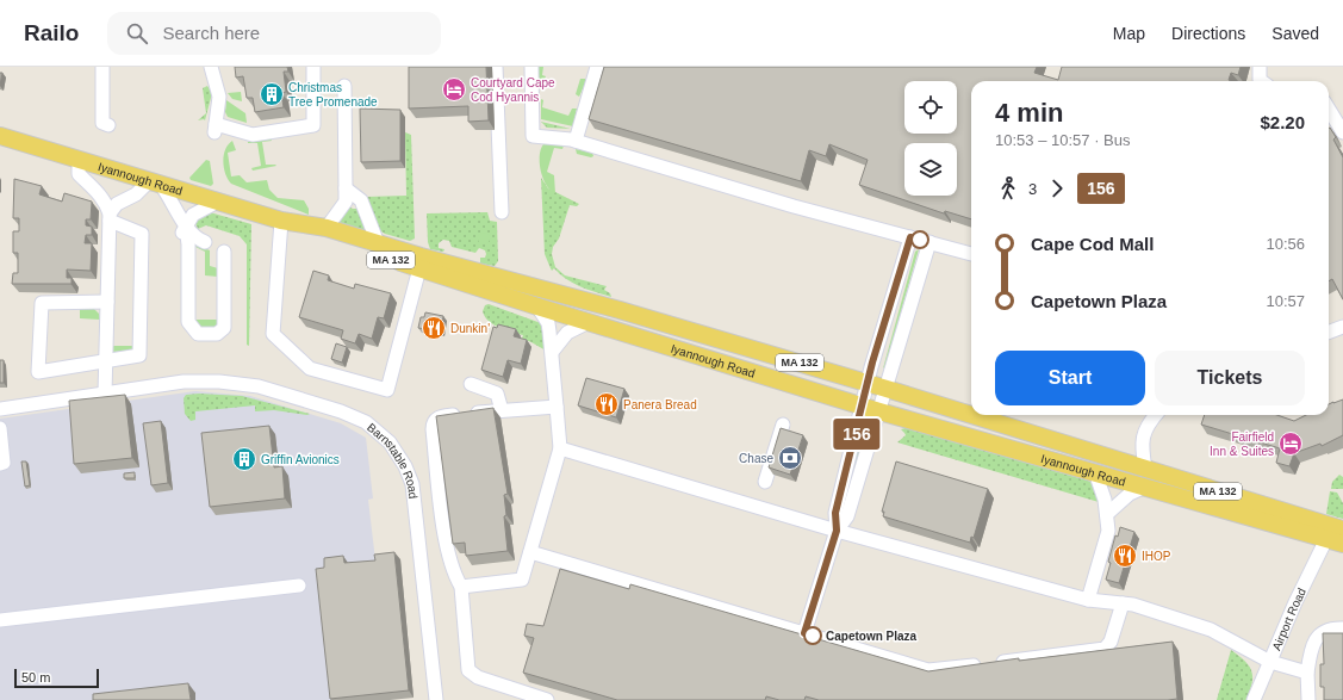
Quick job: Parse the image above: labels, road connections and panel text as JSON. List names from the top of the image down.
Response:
{
  "streets": {
    "main road": ["Iyannough Road", "MA 132"],
    "street": ["Barnstable Road", "Airport Road"]
  },
  "crossings": [
    ["Iyannough Road", "Airport Road"]
  ],
  "places": {
    "hotel": ["Courtyard Cape Cod Hyannis", "Fairfield Inn & Suites"],
    "building": ["Christmas Tree Promenade", "Griffin Avionics"],
    "restaurant": ["Dunkin'", "Panera Bread", "IHOP"],
    "bank": ["Chase"],
    "other": ["Capetown Plaza"]
  },
  "lines": ["bus line 156"],
  "scale_bar": "50 m",
  "page": {
    "header": "Railo",
    "search": "Search here",
    "nav": ["Map", "Directions", "Saved"],
    "on_map": "156",
    "heading": ["4 min", "10:53 – 10:57 · Bus", "$2.20"],
    "legs": ["3", "156"],
    "list": [
      {
        "name": "Cape Cod Mall",
        "value": "10:56"
      },
      {
        "name": "Capetown Plaza",
        "value": "10:57"
      }
    ],
    "buttons": ["Start", "Tickets"],
    "scale": "50 m"
  }
}
